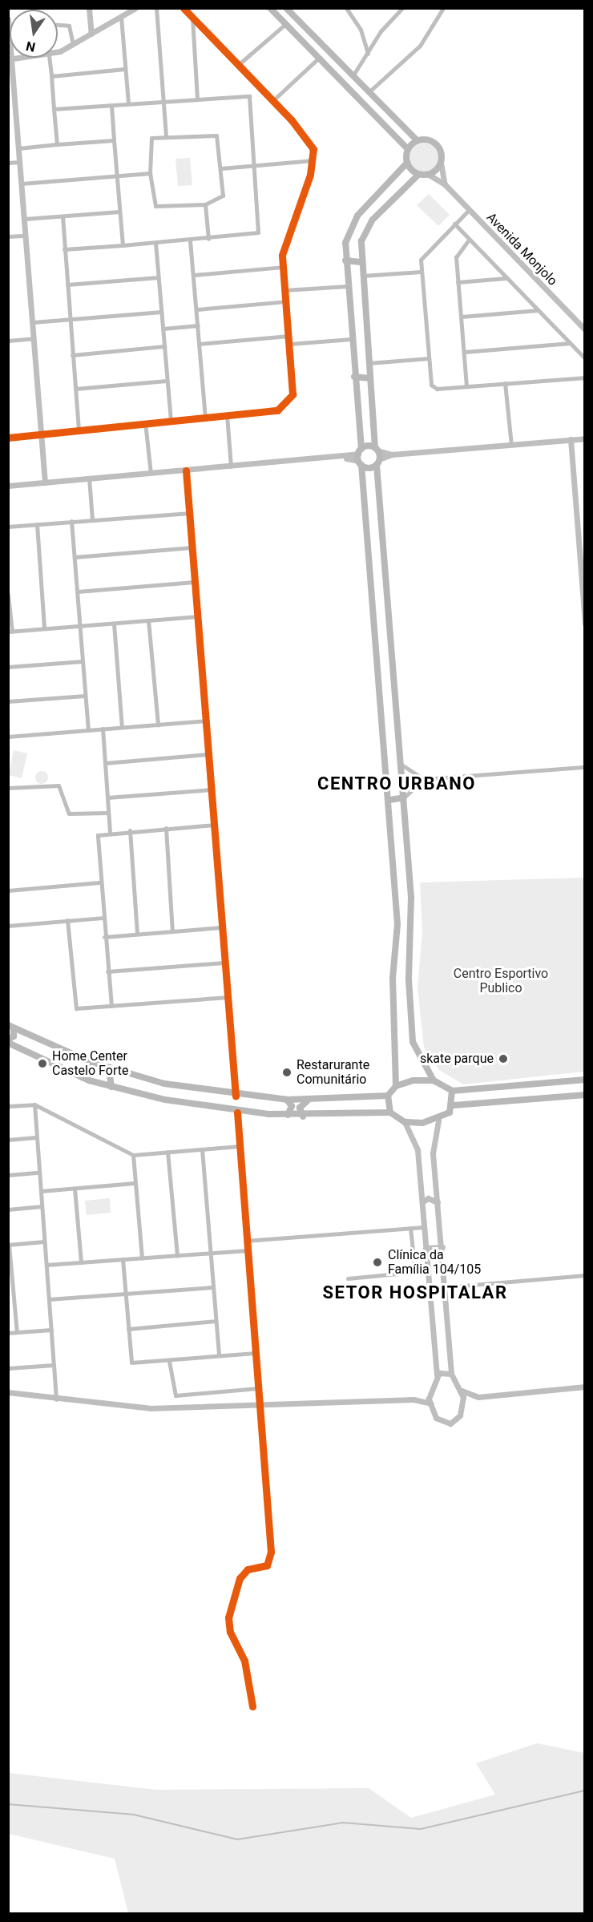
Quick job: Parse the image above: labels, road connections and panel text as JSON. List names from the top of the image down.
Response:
{
  "streets": {
    "street": ["Avenida Monjolo"]
  },
  "districts": ["CENTRO URBANO", "SETOR HOSPITALAR"],
  "parks": ["Centro Esportivo Publico"],
  "places": [
    "skate parque",
    "Home Center Castelo Forte",
    "Restarurante Comunitário",
    "Clínica da Família 104/105"
  ],
  "north": "bottom"
}
